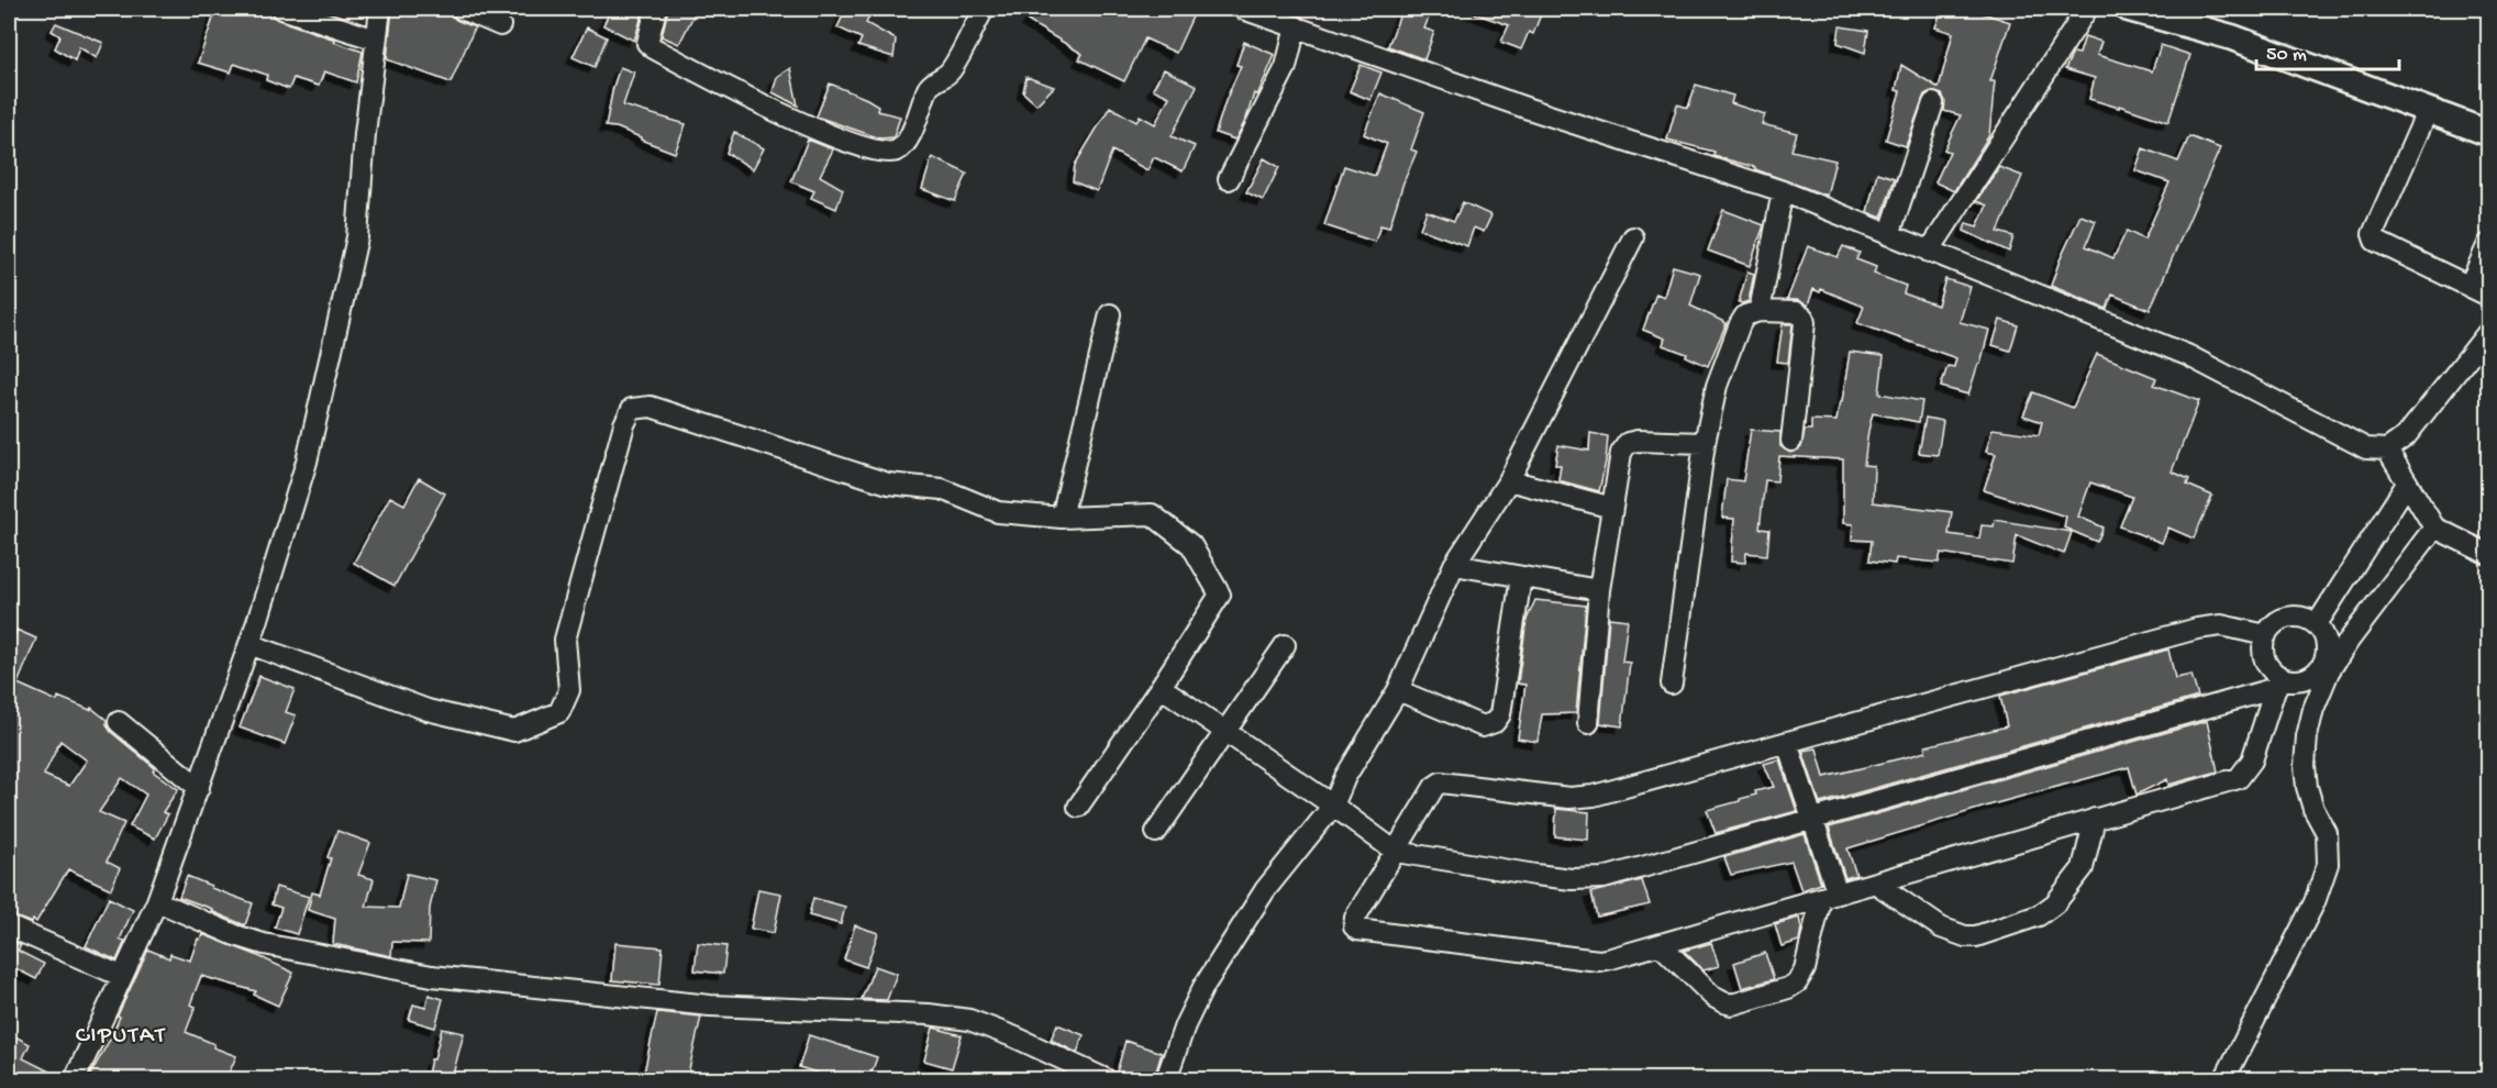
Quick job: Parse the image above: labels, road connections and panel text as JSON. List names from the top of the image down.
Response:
{
  "districts": ["CIPUTAT"],
  "scale_bar": "50 m"
}
